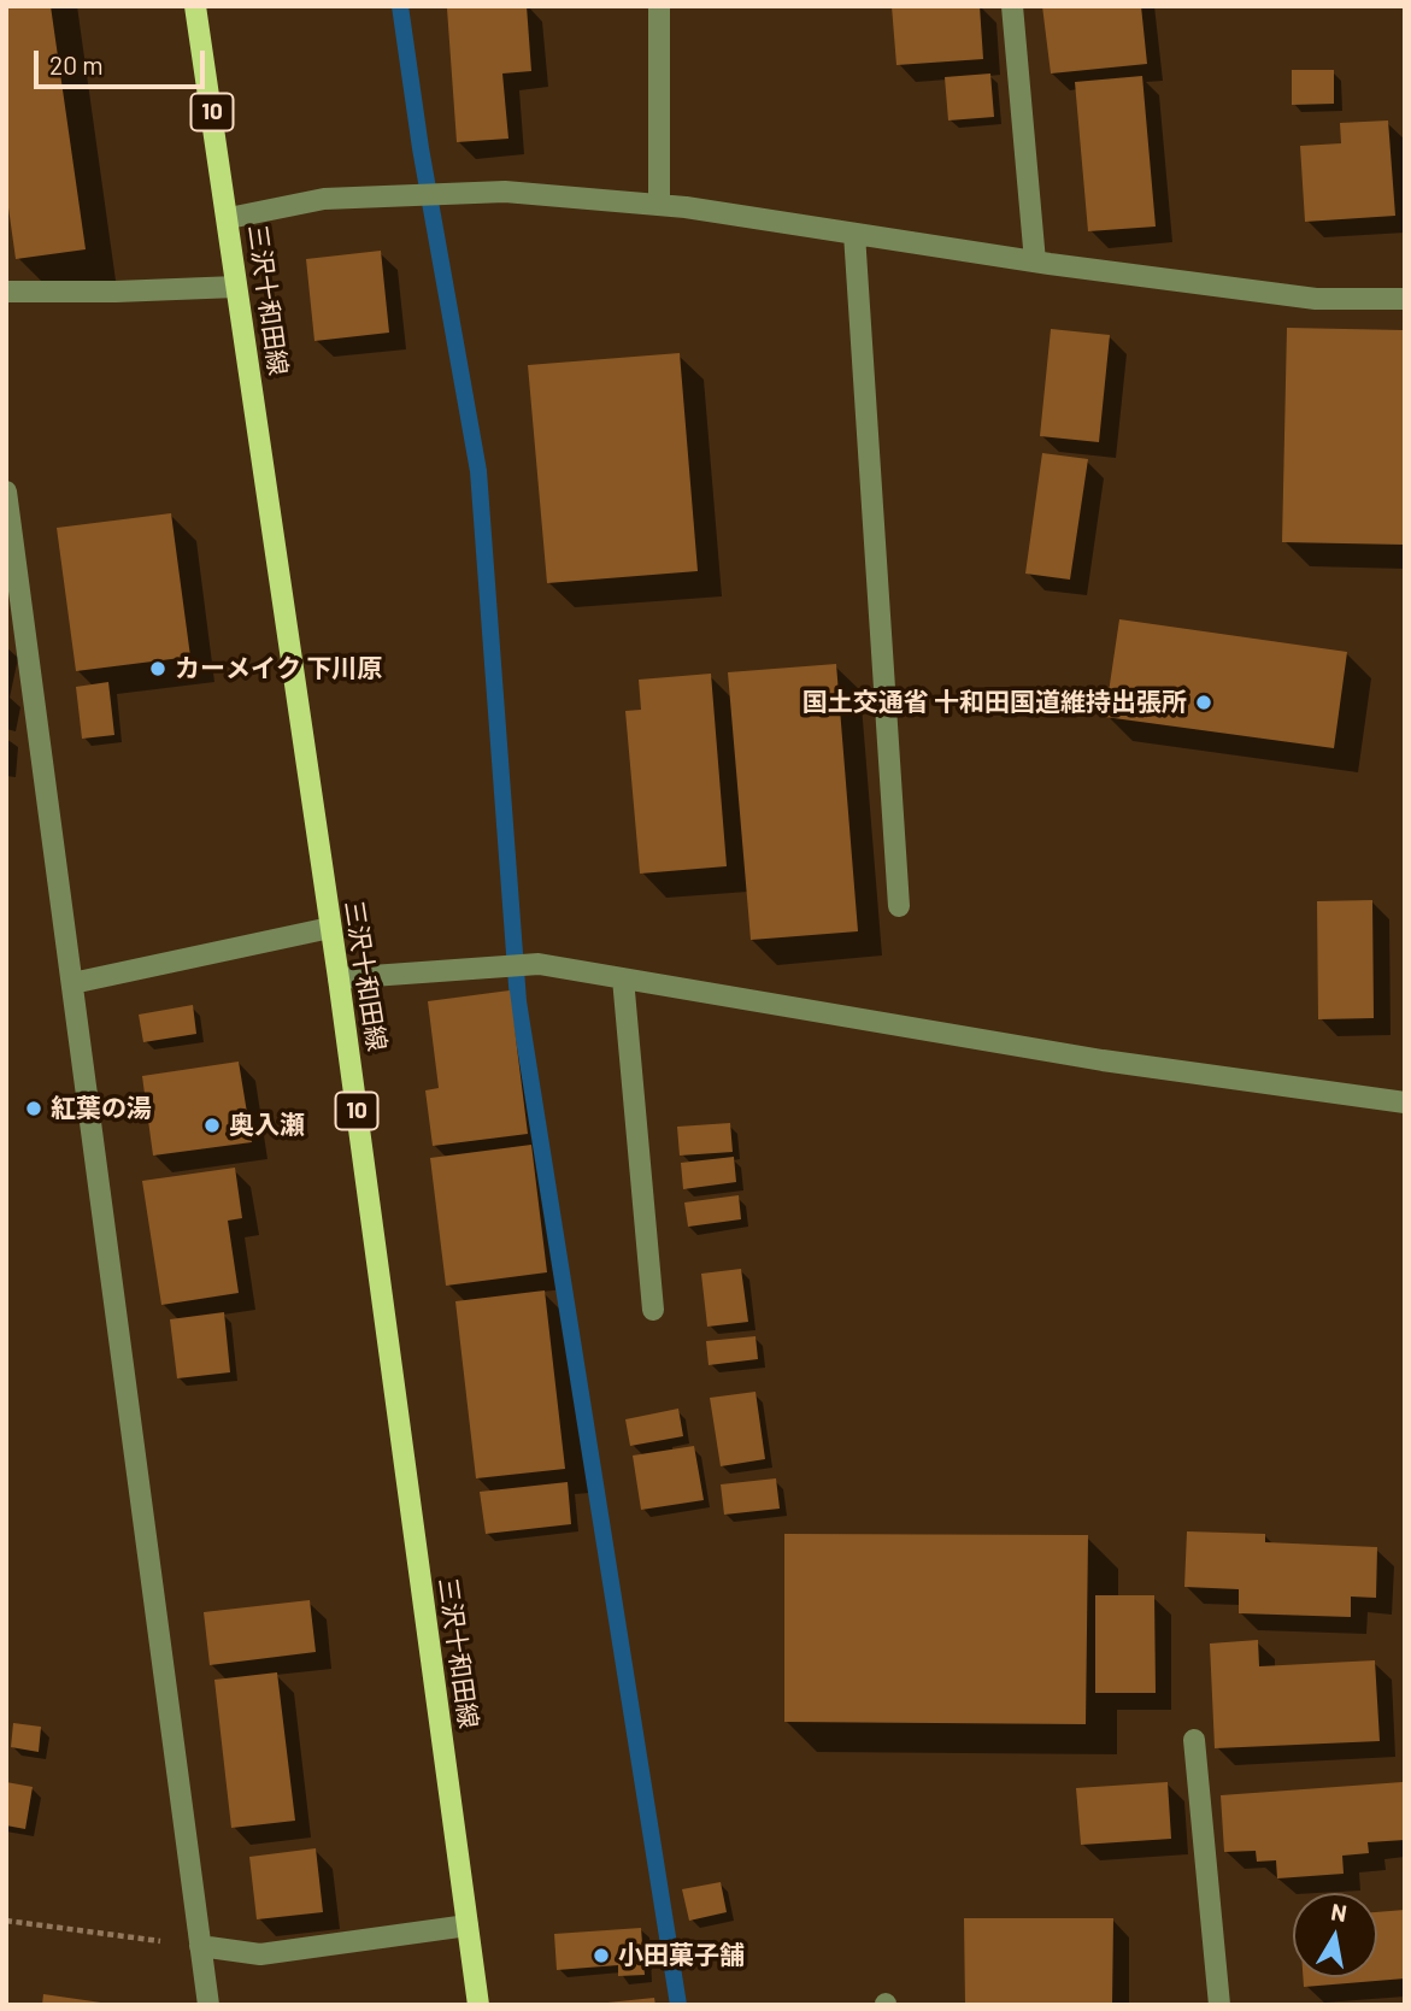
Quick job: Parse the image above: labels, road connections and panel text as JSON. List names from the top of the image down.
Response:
{
  "streets": {
    "main road": ["10", "三沢十和田線"]
  },
  "places": [
    "カーメイク 下川原",
    "国土交通省 十和田国道維持出張所",
    "紅葉の湯",
    "奥入瀬",
    "小田菓子舗"
  ],
  "scale_bar": "20 m",
  "north": "top"
}
